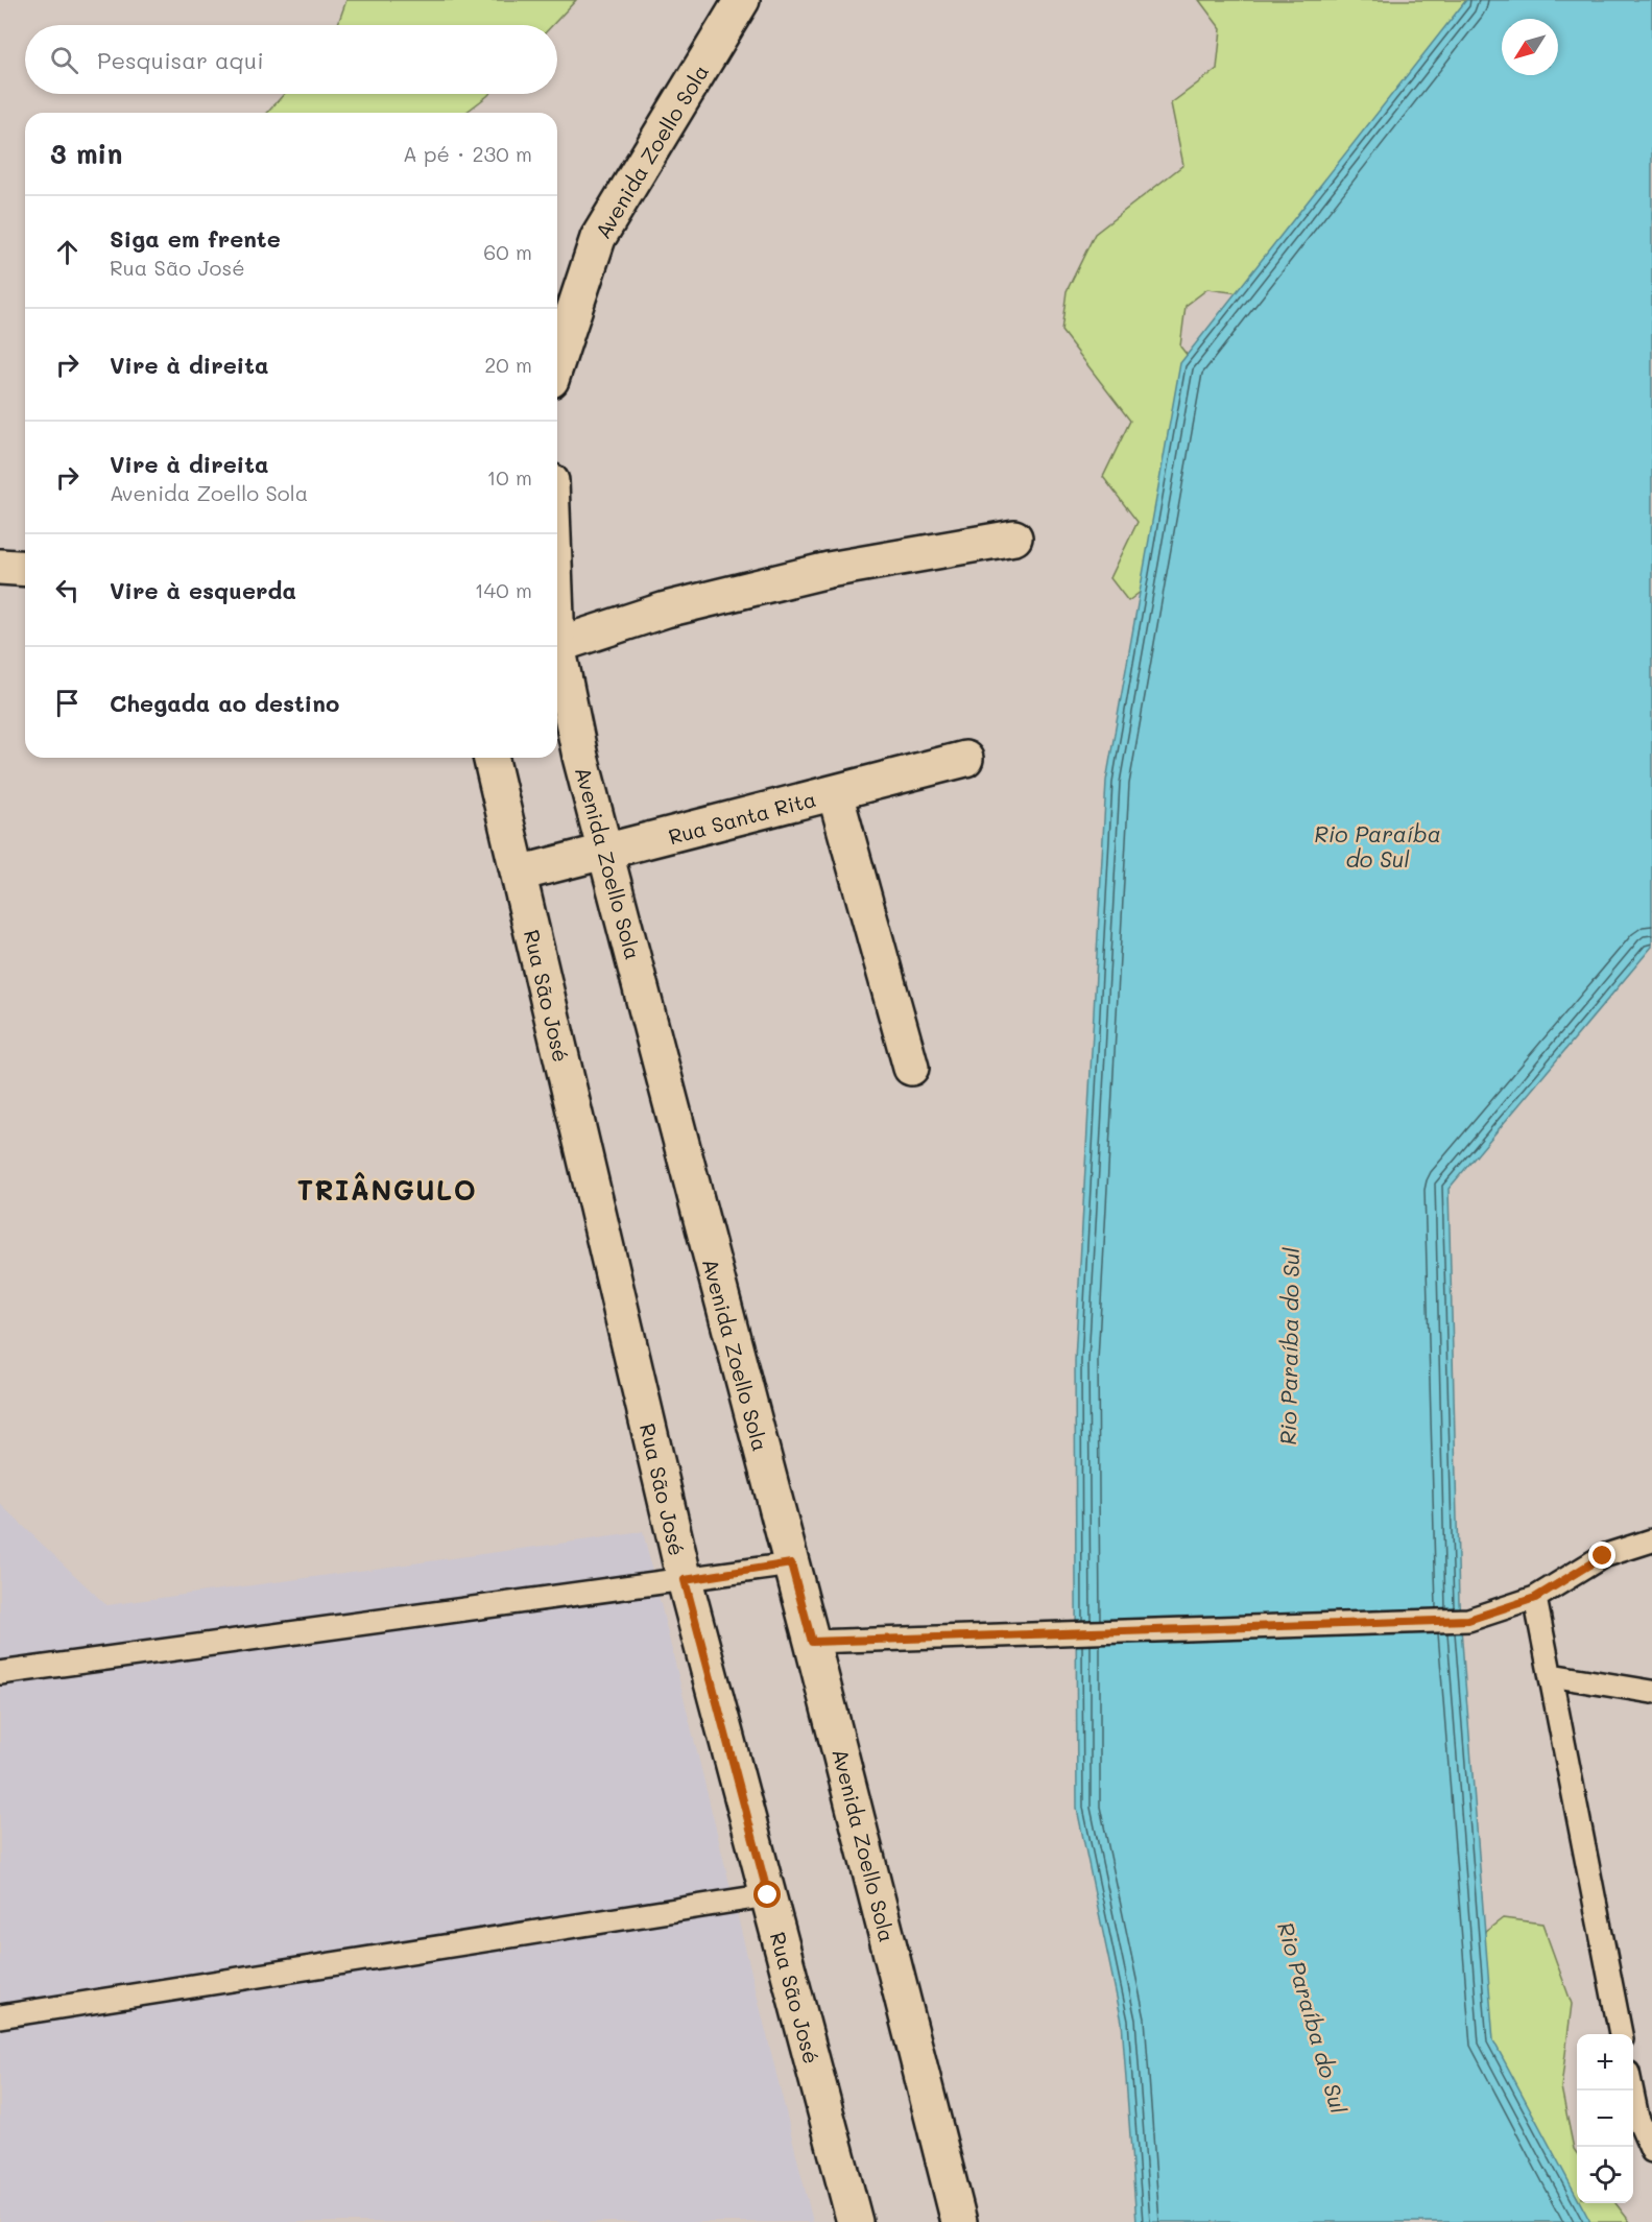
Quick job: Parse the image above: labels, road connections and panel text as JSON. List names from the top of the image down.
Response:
{
  "streets": {
    "street": ["Avenida Zoello Sola", "Rua Santa Rita", "Rua São José"]
  },
  "crossings": [
    ["Avenida Zoello Sola", "Rua Santa Rita"],
    ["Rua Santa Rita", "Rua São José"]
  ],
  "districts": ["TRIÂNGULO"],
  "water": ["Rio Paraíba do Sul"],
  "north": "bottom left",
  "page": {
    "search": "Pesquisar aqui",
    "heading": ["3 min", "A pé · 230 m"],
    "list": [
      ["Siga em frente", "Rua São José", "60 m"],
      ["Vire à direita", "20 m"],
      ["Vire à direita", "Avenida Zoello Sola", "10 m"],
      ["Vire à esquerda", "140 m"],
      "Chegada ao destino"
    ],
    "map_buttons": ["+", "−"]
  }
}
